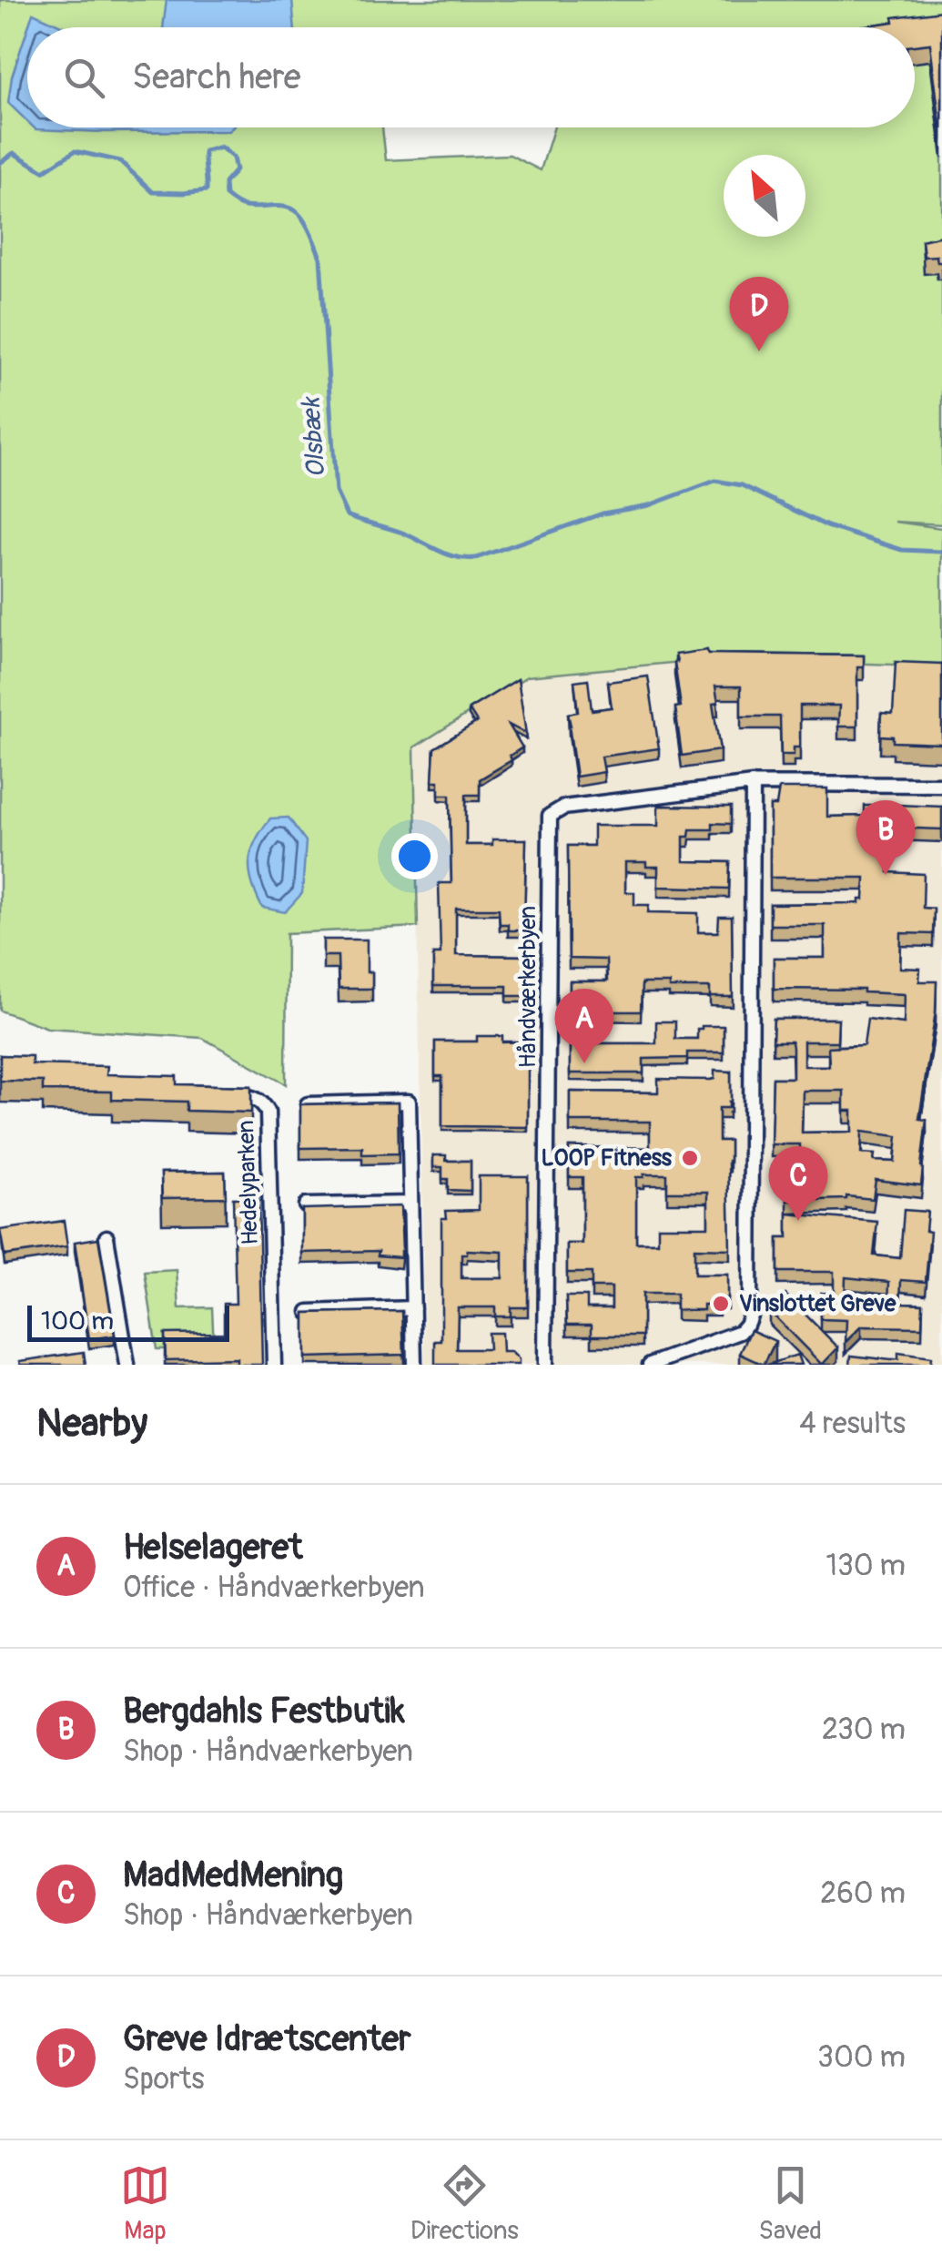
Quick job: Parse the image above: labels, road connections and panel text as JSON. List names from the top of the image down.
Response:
{
  "streets": {
    "street": ["Håndværkerbyen", "Hedelyparken"]
  },
  "water": ["Olsbæk"],
  "places": ["LOOP Fitness", "Vinslottet Greve"],
  "scale_bar": "100 m",
  "north": "top left",
  "page": {
    "search": "Search here",
    "pins": [
      "D",
      "B",
      "A",
      "C"
    ],
    "scale": "100 m",
    "heading": ["Nearby", "4 results"],
    "list": [
      {
        "mark": "A",
        "name": "Helselageret",
        "note": "Office · Håndværkerbyen",
        "value": "130 m"
      },
      {
        "mark": "B",
        "name": "Bergdahls Festbutik",
        "note": "Shop · Håndværkerbyen",
        "value": "230 m"
      },
      {
        "mark": "C",
        "name": "MadMedMening",
        "note": "Shop · Håndværkerbyen",
        "value": "260 m"
      },
      {
        "mark": "D",
        "name": "Greve Idrætscenter",
        "note": "Sports",
        "value": "300 m"
      }
    ],
    "nav": ["Map", "Directions", "Saved"]
  }
}
